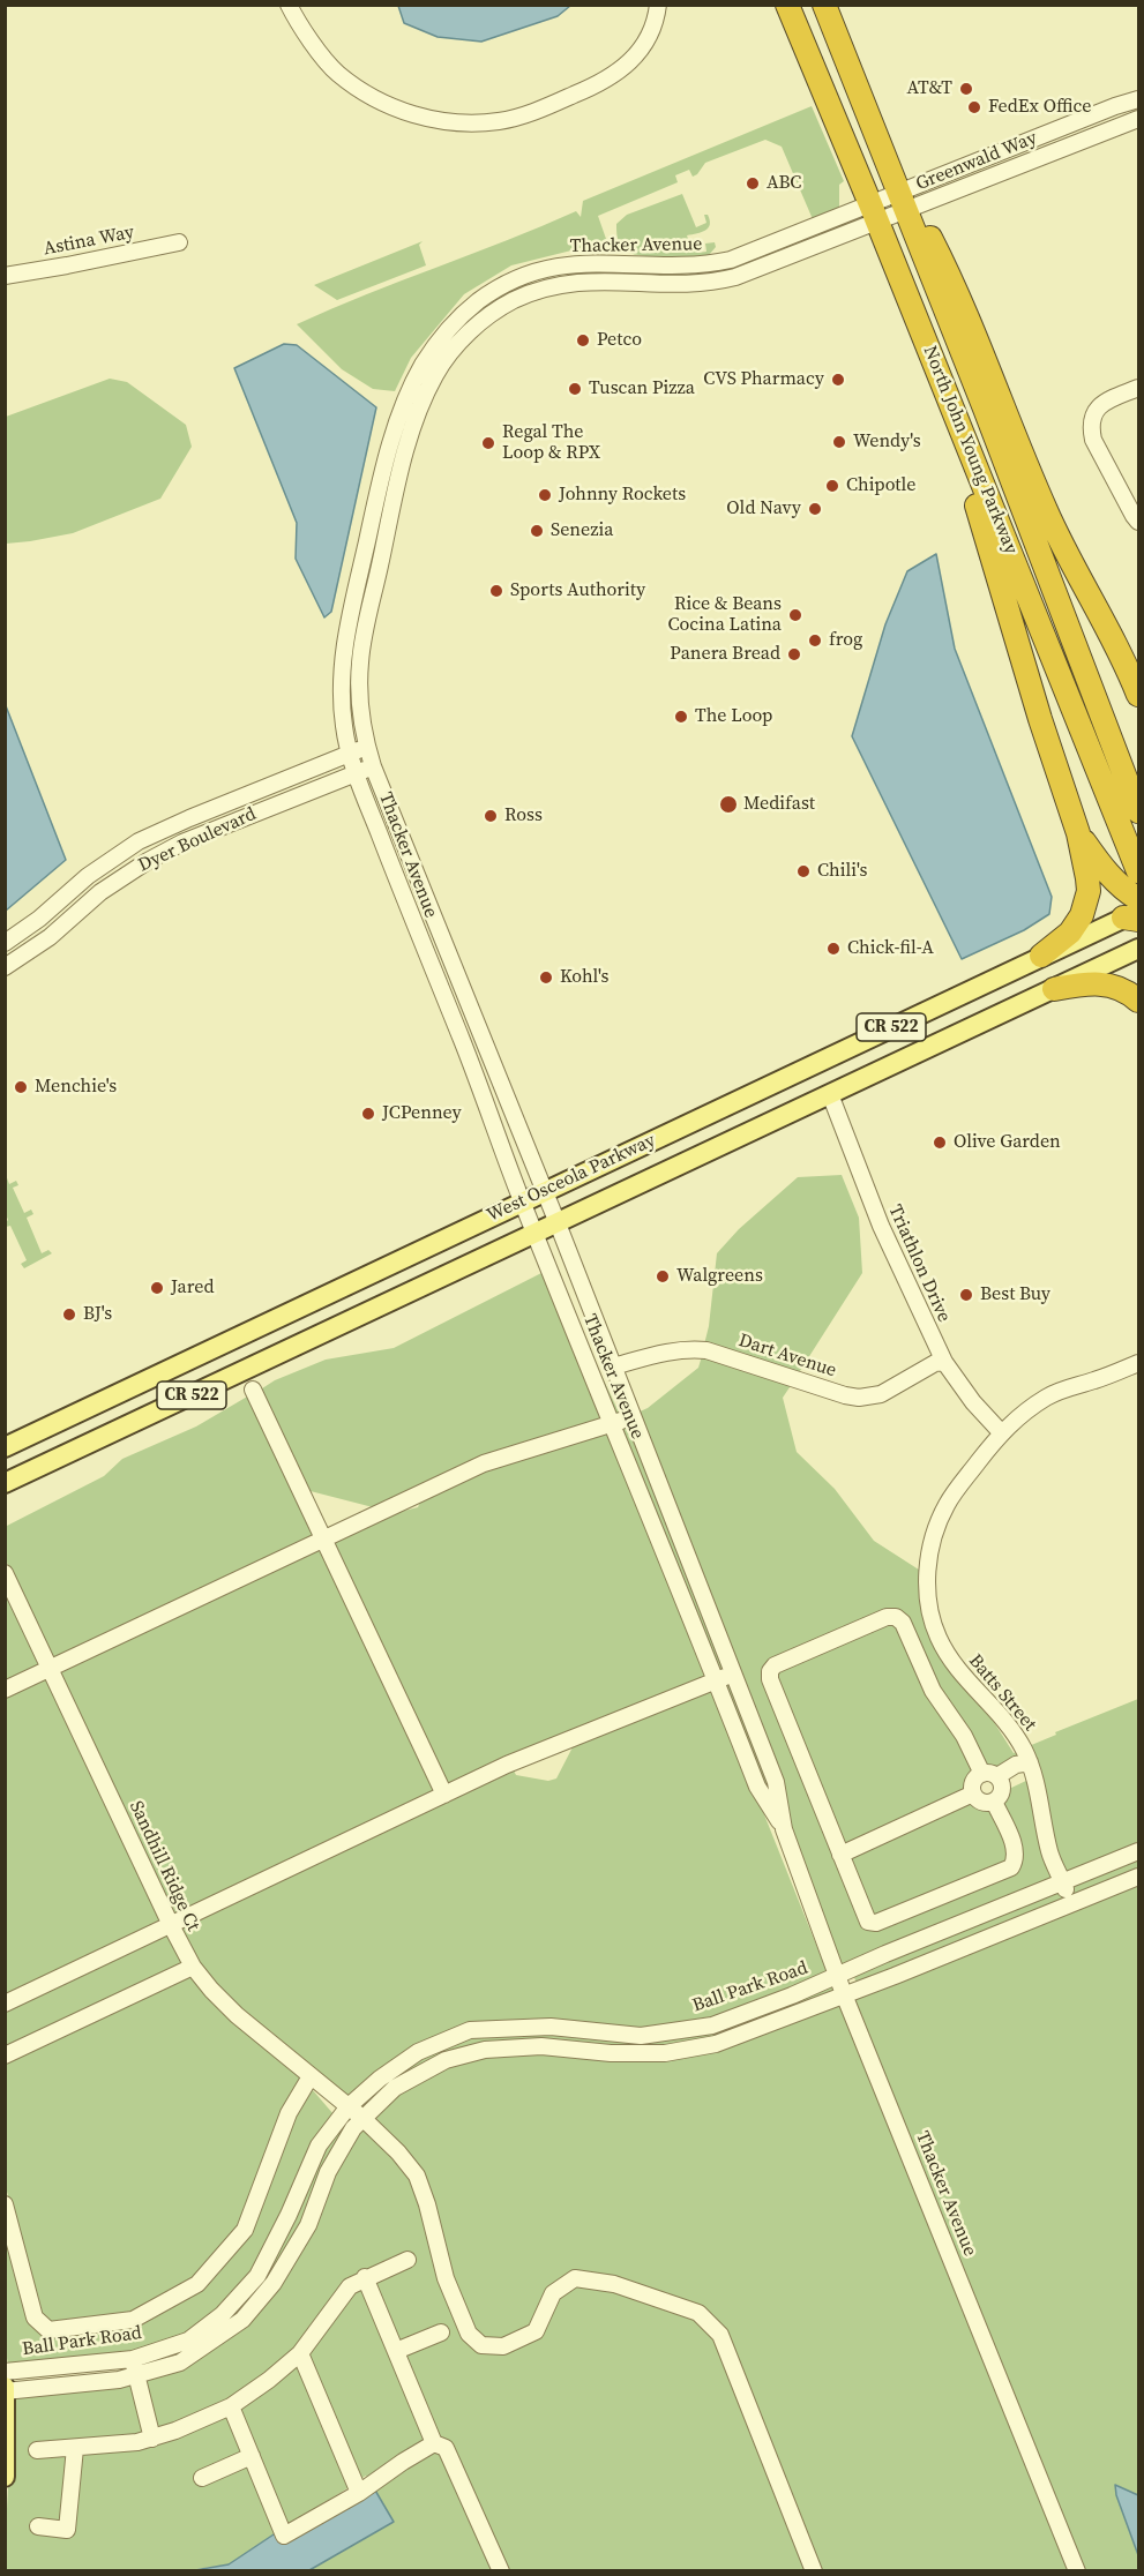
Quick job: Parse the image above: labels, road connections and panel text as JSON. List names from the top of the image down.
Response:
{
  "streets": {
    "highway": ["North John Young Parkway"],
    "main road": ["CR 522", "West Osceola Parkway"],
    "street": [
      "Greenwald Way",
      "Astina Way",
      "Thacker Avenue",
      "Dyer Boulevard",
      "Triathlon Drive",
      "Dart Avenue",
      "Batts Street",
      "Sandhill Ridge Ct",
      "Ball Park Road"
    ]
  },
  "crossings": [
    ["Greenwald Way", "Thacker Avenue"],
    ["Greenwald Way", "North John Young Parkway"],
    ["Thacker Avenue", "North John Young Parkway"],
    ["Thacker Avenue", "Dyer Boulevard"],
    ["Thacker Avenue", "West Osceola Parkway"],
    ["Thacker Avenue", "Dart Avenue"],
    ["Thacker Avenue", "Ball Park Road"],
    ["West Osceola Parkway", "Triathlon Drive"],
    ["Triathlon Drive", "Dart Avenue"],
    ["Triathlon Drive", "Batts Street"],
    ["Batts Street", "Ball Park Road"],
    ["Sandhill Ridge Ct", "Ball Park Road"]
  ],
  "places": [
    "AT&T",
    "FedEx Office",
    "ABC",
    "Petco",
    "CVS Pharmacy",
    "Tuscan Pizza",
    "Wendy's",
    "Regal The Loop & RPX",
    "Chipotle",
    "Johnny Rockets",
    "Old Navy",
    "Senezia",
    "Sports Authority",
    "Rice & Beans Cocina Latina",
    "frog",
    "Panera Bread",
    "The Loop",
    "Medifast",
    "Ross",
    "Chili's",
    "Chick-fil-A",
    "Kohl's",
    "Menchie's",
    "JCPenney",
    "Olive Garden",
    "Walgreens",
    "Jared",
    "Best Buy",
    "BJ's"
  ]
}
